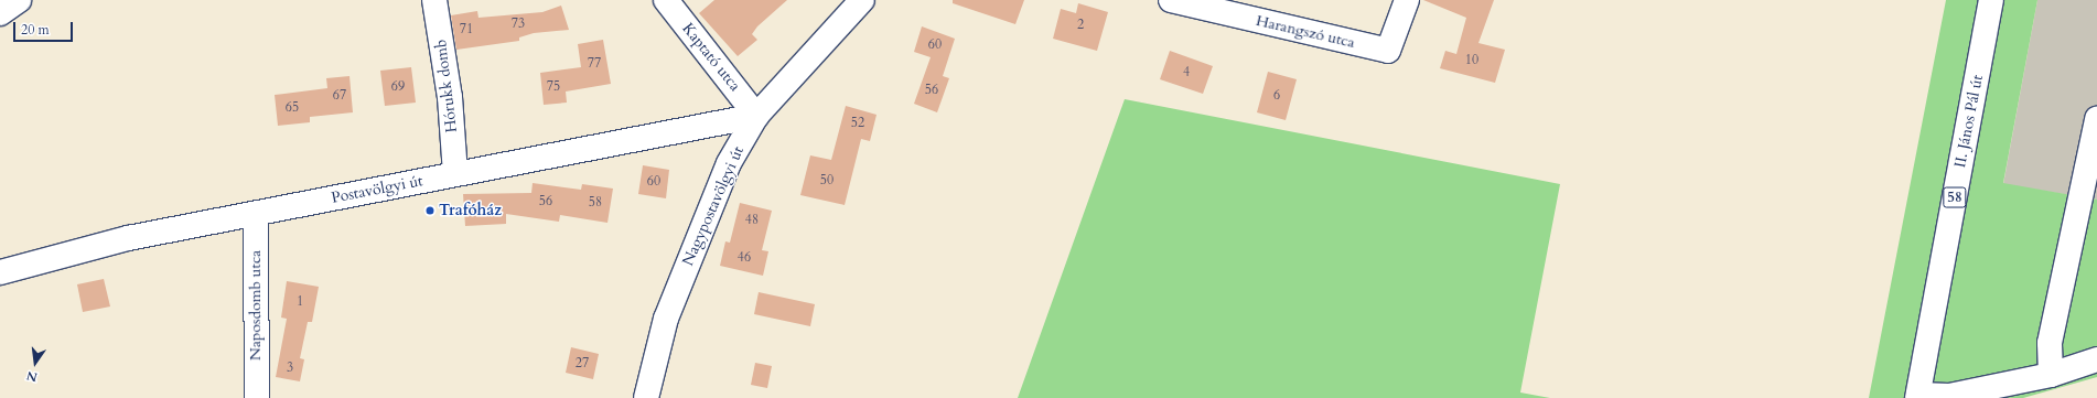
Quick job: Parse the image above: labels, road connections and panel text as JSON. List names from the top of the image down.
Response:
{
  "streets": {
    "street": [
      "Harangszó utca",
      "Kaptató utca",
      "Hórukk domb",
      "II. János Pál út",
      "Postavölgyi út",
      "58",
      "Nagypostavölgyi út",
      "Naposdomb utca"
    ]
  },
  "crossings": [
    ["Kaptató utca", "Postavölgyi út"],
    ["Kaptató utca", "Nagypostavölgyi út"],
    ["Hórukk domb", "Postavölgyi út"],
    ["Postavölgyi út", "Nagypostavölgyi út"],
    ["Postavölgyi út", "Naposdomb utca"]
  ],
  "places": ["Trafóház"],
  "house_numbers": [
    "73",
    "2",
    "71",
    "60",
    "10",
    "77",
    "4",
    "69",
    "75",
    "56",
    "67",
    "6",
    "65",
    "52",
    "50",
    "60",
    "56",
    "58",
    "48",
    "46",
    "1",
    "27",
    "3"
  ],
  "scale_bar": "20 m",
  "north": "bottom"
}
